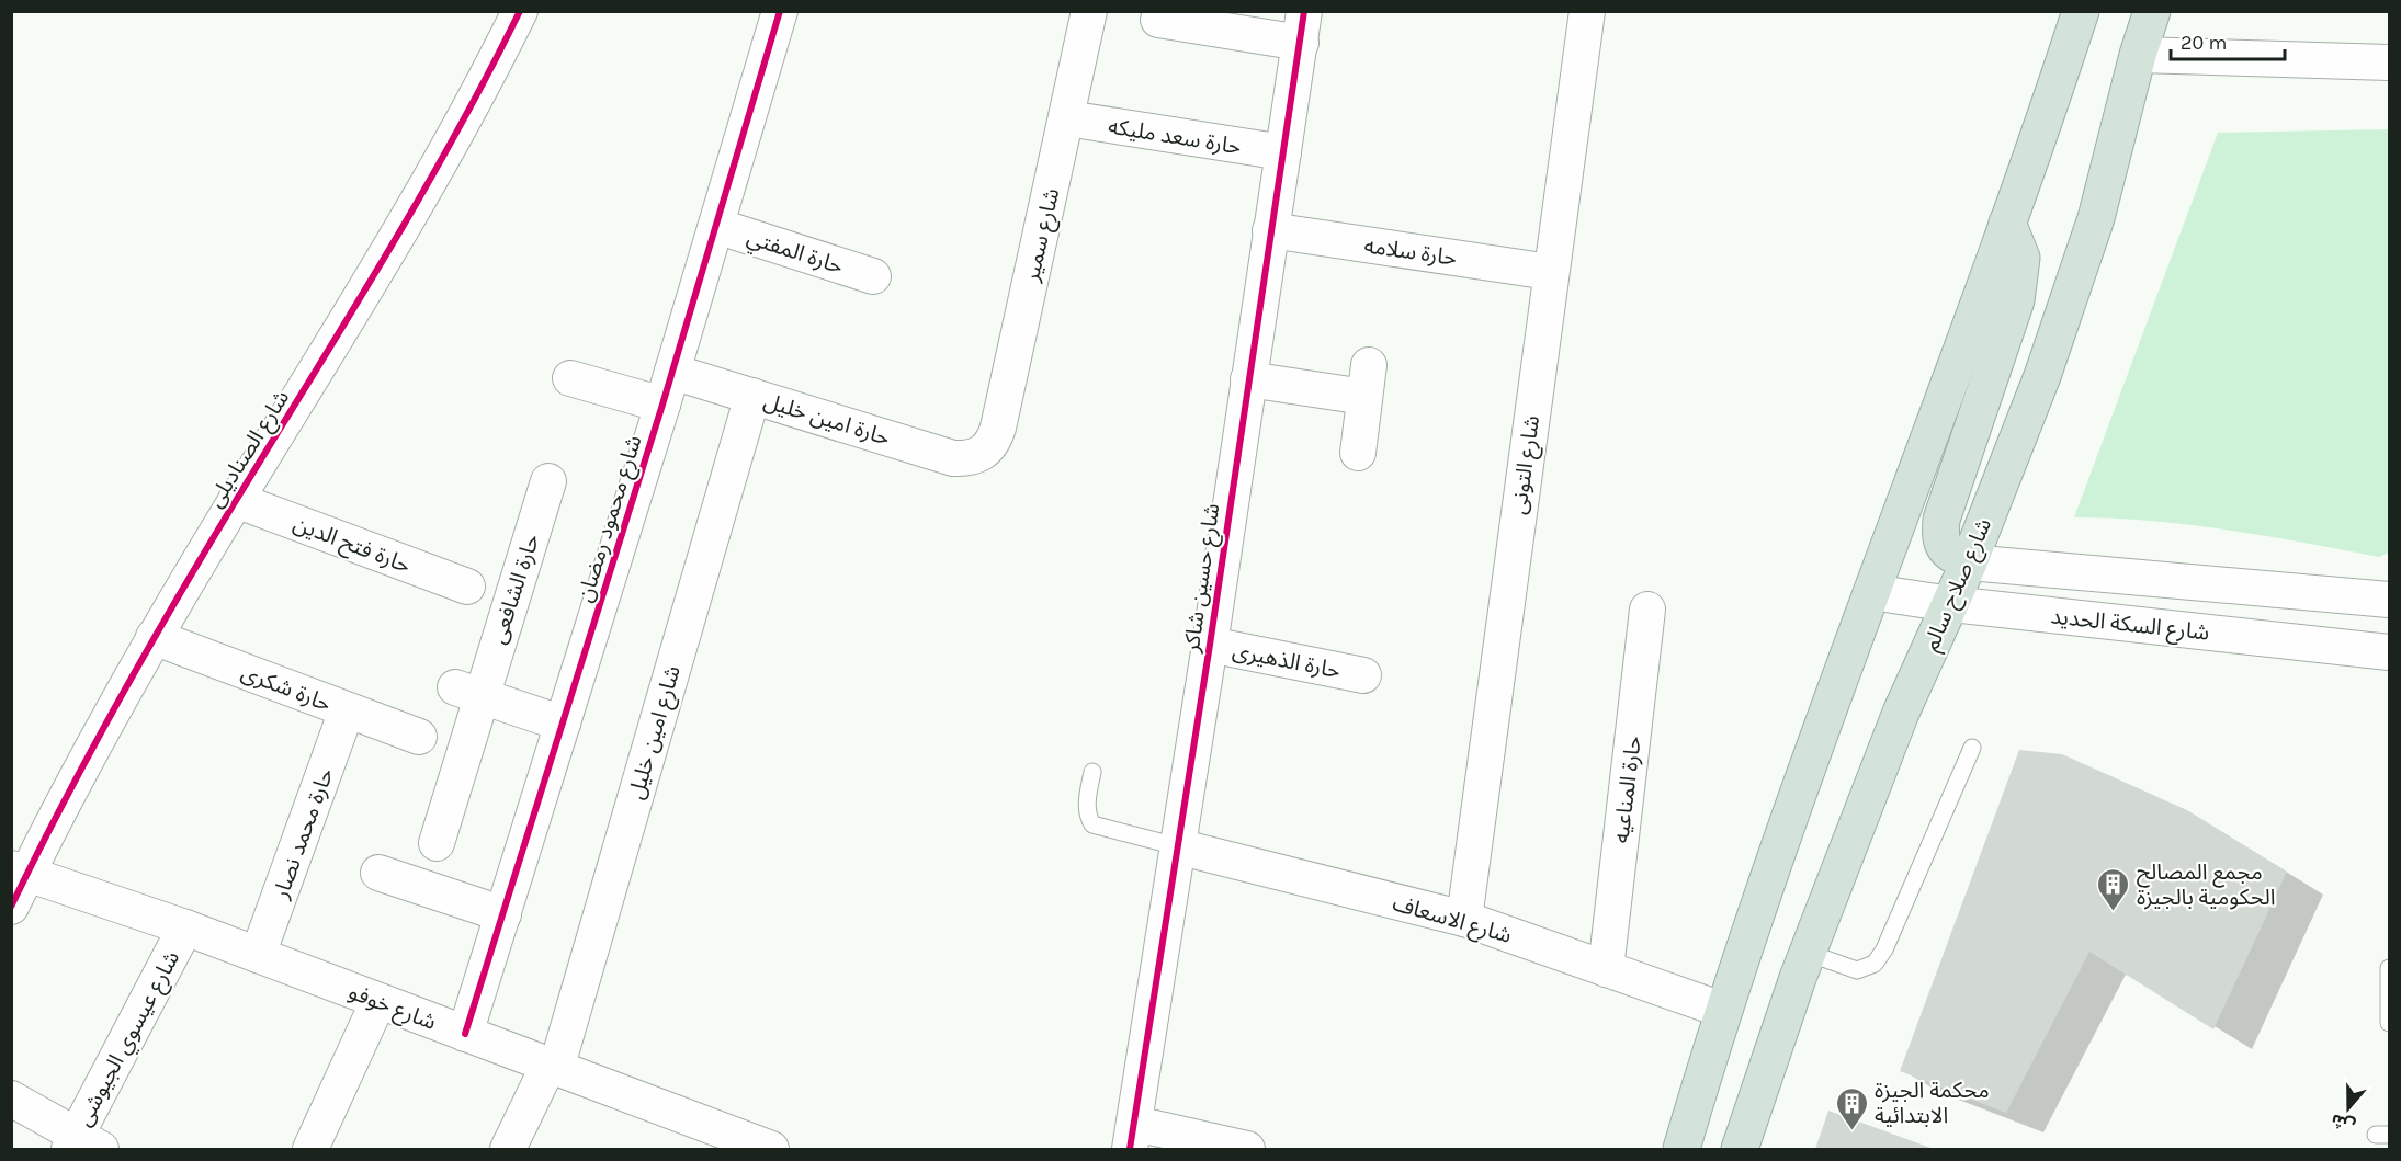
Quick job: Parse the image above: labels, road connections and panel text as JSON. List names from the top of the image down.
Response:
{
  "streets": {
    "highway": ["شارع صلاح سالم"],
    "street": [
      "حارة سعد مليكه",
      "شارع سمير",
      "حارة المفتي",
      "حارة سلامه",
      "حارة امين خليل",
      "شارع الصناديلى",
      "شارع التونى",
      "شارع محمود رمضان",
      "حارة فتح الدين",
      "شارع حسين شاكر",
      "حارة الشافعى",
      "شارع السكة الحديد",
      "حارة الذهيرى",
      "حارة شكرى",
      "شارع امين خليل",
      "حارة المناعيه",
      "حارة محمد نصار",
      "شارع الاسعاف",
      "شارع خوفو",
      "شارع عيسوي الجيوشى"
    ]
  },
  "crossings": [
    ["حارة سعد مليكه", "شارع سمير"],
    ["حارة سعد مليكه", "شارع حسين شاكر"],
    ["شارع سمير", "حارة امين خليل"],
    ["حارة المفتي", "شارع محمود رمضان"],
    ["حارة سلامه", "شارع التونى"],
    ["حارة سلامه", "شارع حسين شاكر"],
    ["حارة امين خليل", "شارع محمود رمضان"],
    ["حارة امين خليل", "شارع امين خليل"],
    ["شارع الصناديلى", "حارة فتح الدين"],
    ["شارع الصناديلى", "حارة شكرى"],
    ["شارع الصناديلى", "شارع خوفو"],
    ["شارع التونى", "شارع الاسعاف"],
    ["شارع محمود رمضان", "شارع خوفو"],
    ["شارع حسين شاكر", "حارة الذهيرى"],
    ["شارع حسين شاكر", "شارع الاسعاف"],
    ["شارع صلاح سالم", "شارع السكة الحديد"],
    ["حارة شكرى", "حارة محمد نصار"],
    ["شارع امين خليل", "شارع خوفو"],
    ["حارة المناعيه", "شارع الاسعاف"],
    ["حارة محمد نصار", "شارع خوفو"],
    ["شارع خوفو", "شارع عيسوي الجيوشى"]
  ],
  "places": {
    "building": ["مجمع المصالح الحكومية بالجيزة", "محكمة الجيزة الابتدائية"]
  },
  "scale_bar": "20 m",
  "north": "bottom"
}
